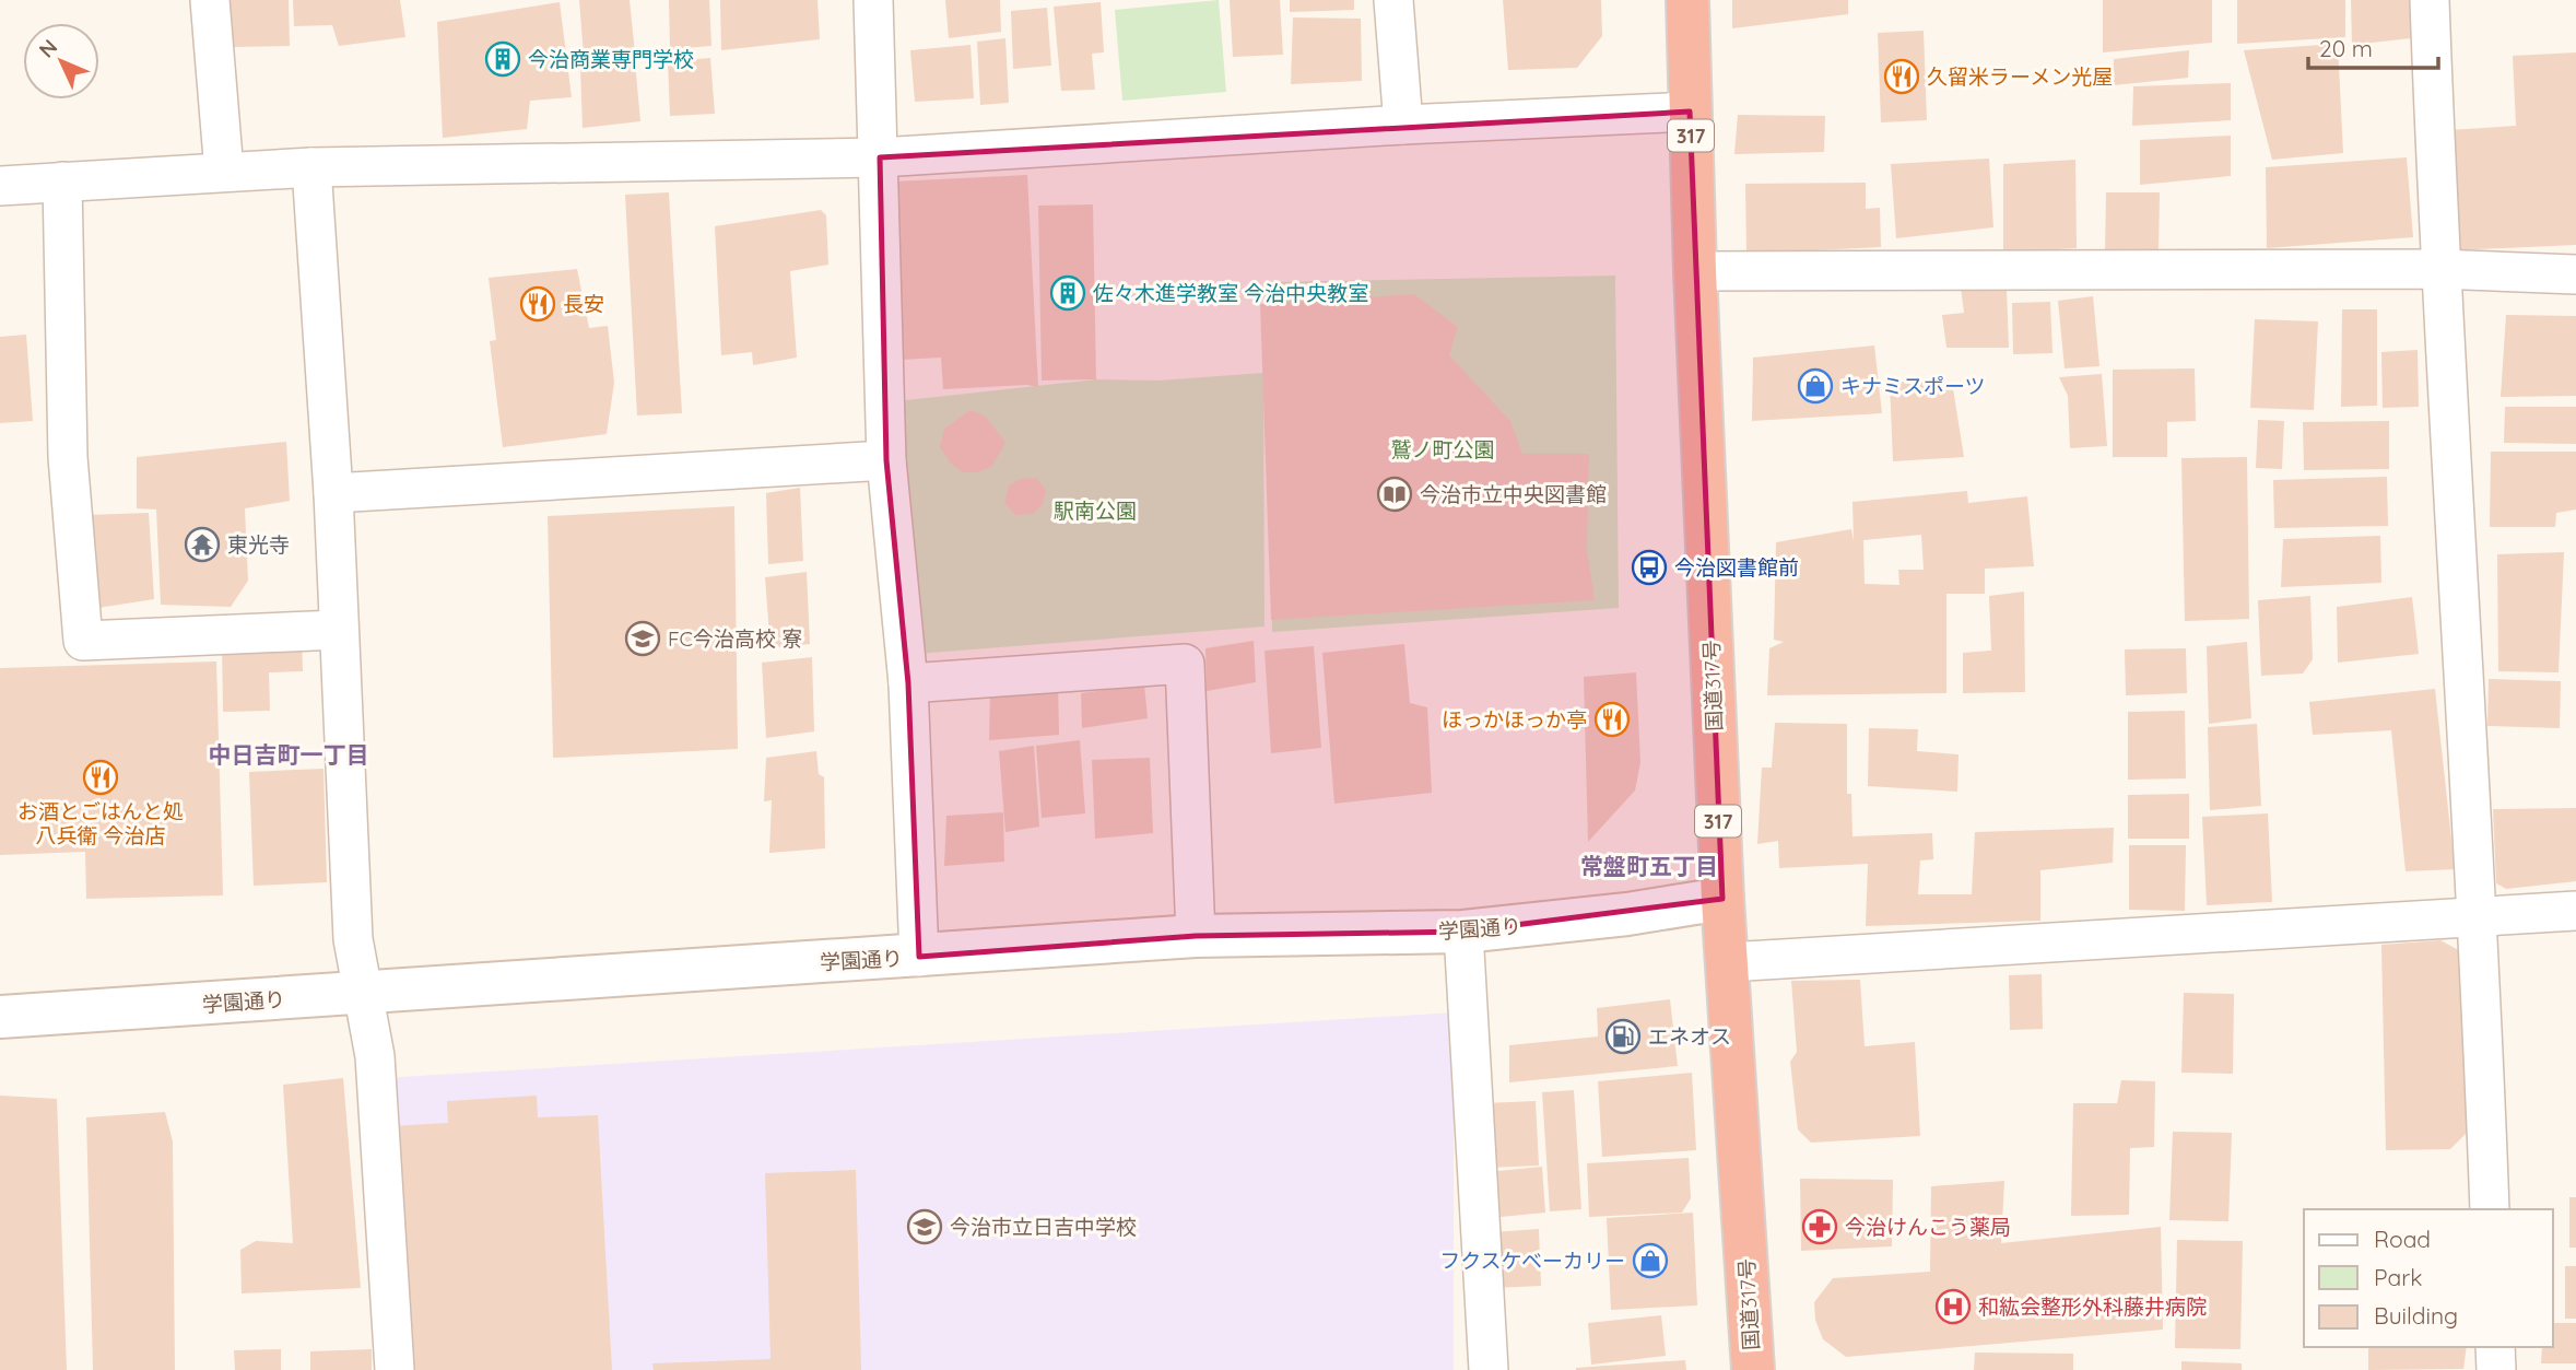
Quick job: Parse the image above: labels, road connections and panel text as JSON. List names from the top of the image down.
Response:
{
  "streets": {
    "highway": ["317", "国道317号"],
    "street": ["学園通り"]
  },
  "crossings": [
    ["国道317号", "学園通り"]
  ],
  "districts": ["中日吉町一丁目", "常盤町五丁目"],
  "parks": ["鷲ノ町公園", "駅南公園"],
  "places": {
    "building": ["今治商業専門学校", "佐々木進学教室 今治中央教室"],
    "restaurant": [
      "久留米ラーメン光屋",
      "長安",
      "ほっかほっか亭",
      "お酒とごはんと処 八兵衛 今治店"
    ],
    "shop": ["キナミスポーツ", "フクスケベーカリー"],
    "library": ["今治市立中央図書館"],
    "temple": ["東光寺"],
    "bus stop": ["今治図書館前"],
    "school or university": ["FC今治高校 寮", "今治市立日吉中学校"],
    "fuel station": ["エネオス"],
    "pharmacy": ["今治けんこう薬局"],
    "hospital": ["和紘会整形外科藤井病院"]
  },
  "legend": ["Road", "Park", "Building"],
  "scale_bar": "20 m",
  "north": "top left"
}
